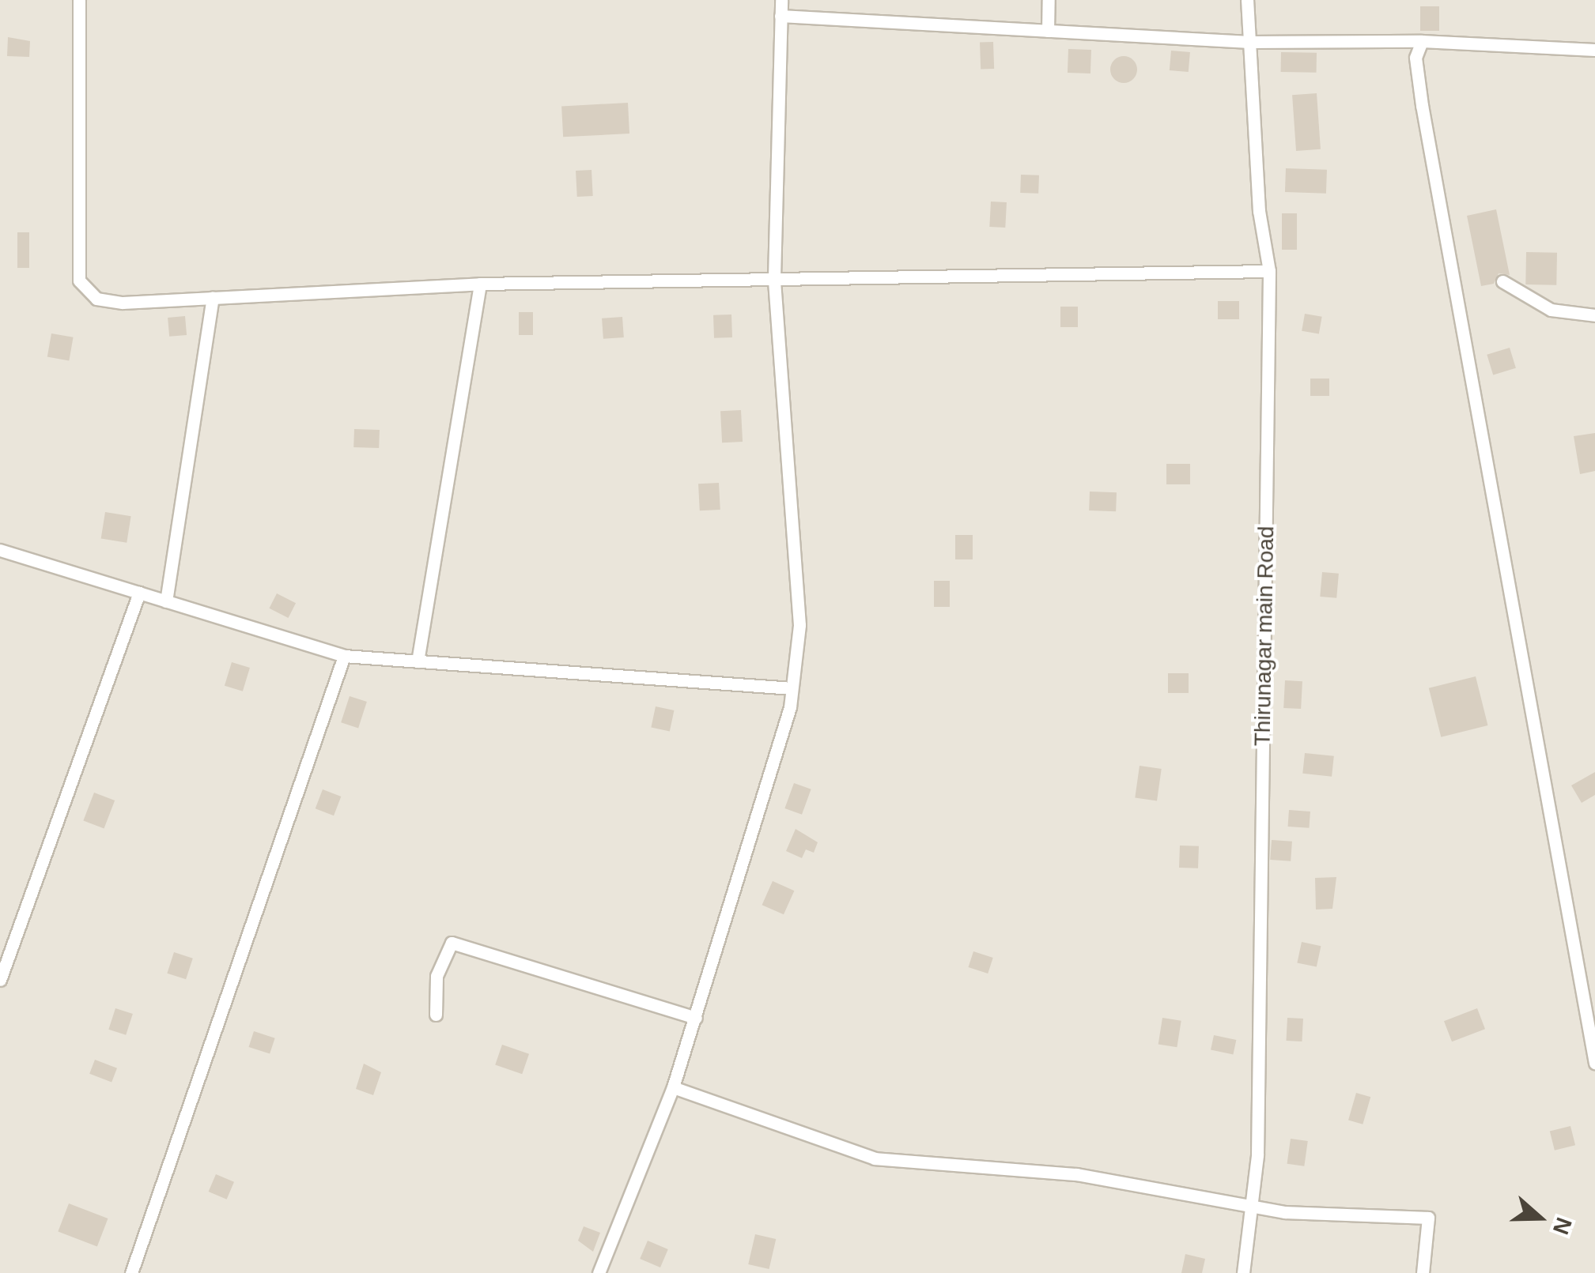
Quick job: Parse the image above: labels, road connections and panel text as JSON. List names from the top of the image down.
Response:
{
  "streets": {
    "street": ["Thirunagar main Road"]
  },
  "north": "right"
}
